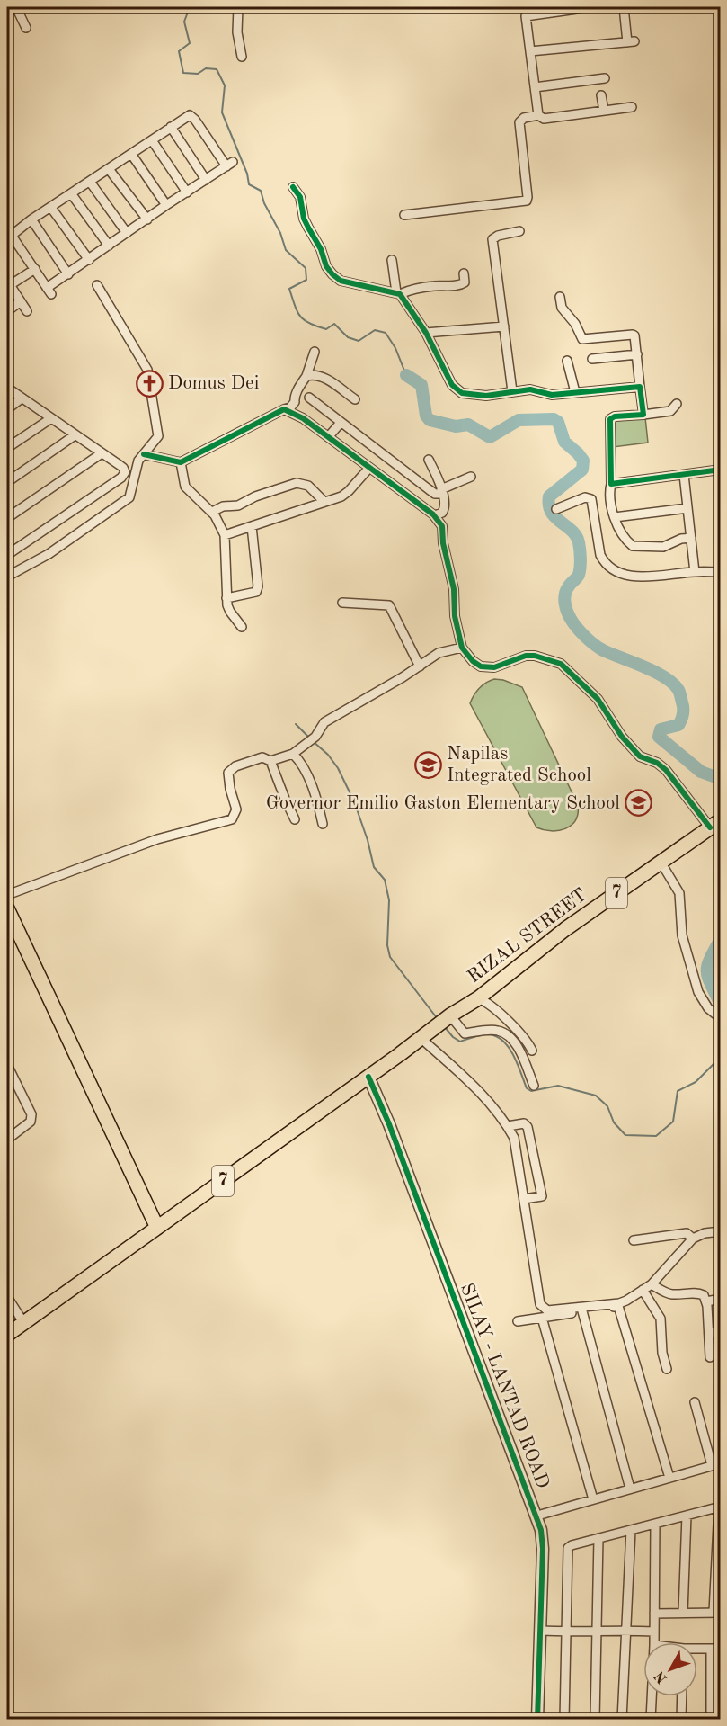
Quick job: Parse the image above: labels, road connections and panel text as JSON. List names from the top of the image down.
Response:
{
  "streets": {
    "main road": ["7", "RIZAL STREET"],
    "street": ["SILAY - LANTAD ROAD"]
  },
  "crossings": [
    ["7", "RIZAL STREET"],
    ["7", "SILAY - LANTAD ROAD"]
  ],
  "places": {
    "church": ["Domus Dei"],
    "school or university": ["Napilas Integrated School", "Governor Emilio Gaston Elementary School"]
  },
  "north": "bottom left"
}
